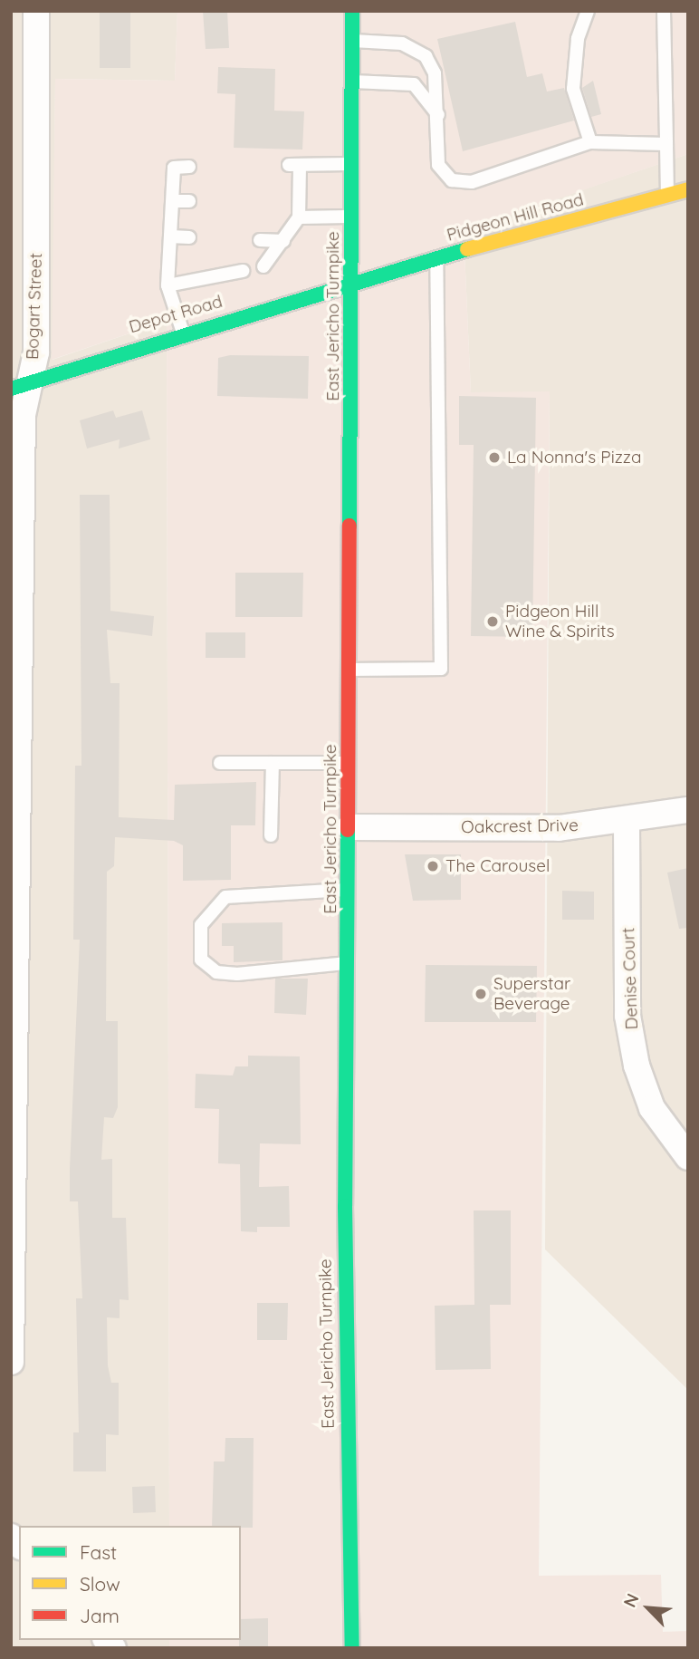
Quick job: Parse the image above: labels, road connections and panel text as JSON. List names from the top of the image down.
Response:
{
  "streets": {
    "main road": ["Pidgeon Hill Road", "Depot Road", "East Jericho Turnpike"],
    "street": ["Bogart Street", "Oakcrest Drive", "Denise Court"]
  },
  "crossings": [
    ["Pidgeon Hill Road", "Depot Road"],
    ["Pidgeon Hill Road", "East Jericho Turnpike"],
    ["Bogart Street", "Depot Road"],
    ["Depot Road", "East Jericho Turnpike"],
    ["East Jericho Turnpike", "Oakcrest Drive"],
    ["Oakcrest Drive", "Denise Court"]
  ],
  "places": [
    "La Nonna's Pizza",
    "Pidgeon Hill Wine & Spirits",
    "The Carousel",
    "Superstar Beverage"
  ],
  "legend": ["Fast", "Slow", "Jam"],
  "north": "top left"
}
